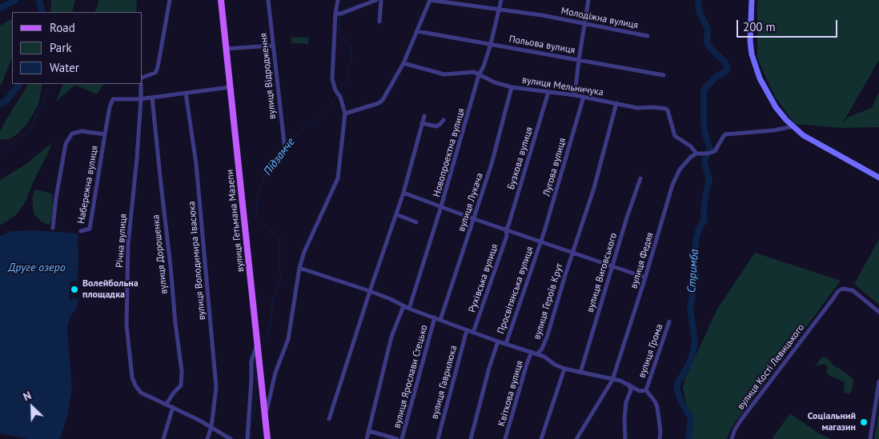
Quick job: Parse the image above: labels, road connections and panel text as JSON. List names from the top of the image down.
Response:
{
  "streets": {
    "main road": ["вулиця Гетьмана Мазепи"],
    "street": [
      "Молодіжна вулиця",
      "Польова вулиця",
      "вулиця Відродження",
      "вулиця Мельничука",
      "Новопроектна вулиця",
      "Бузкова вулиця",
      "Лугова вулиця",
      "Набережна вулиця",
      "вулиця Лукача",
      "Річна вулиця",
      "вулиця Дорошенка",
      "вулиця Володимира Івасюка",
      "вулиця Федяя",
      "вулиця Виговського",
      "Рухівська вулиця",
      "Просвітянська вулиця",
      "вулиця Героїв Крут",
      "вулиця Грома",
      "вулиця Кості Левицького",
      "вулиця Ярослави Стецько",
      "вулиця Гаврилюка",
      "Квіткова вулиця"
    ]
  },
  "crossings": [
    ["Молодіжна вулиця", "Новопроектна вулиця"],
    ["Польова вулиця", "Новопроектна вулиця"],
    ["вулиця Мельничука", "Новопроектна вулиця"],
    ["вулиця Мельничука", "Бузкова вулиця"],
    ["вулиця Мельничука", "Лугова вулиця"],
    ["вулиця Мельничука", "вулиця Лукача"],
    ["вулиця Мельничука", "вулиця Федяя"],
    ["вулиця Мельничука", "вулиця Героїв Крут"],
    ["Новопроектна вулиця", "вулиця Грома"],
    ["Бузкова вулиця", "Рухівська вулиця"],
    ["Лугова вулиця", "Просвітянська вулиця"],
    ["Набережна вулиця", "Річна вулиця"],
    ["вулиця Лукача", "вулиця Грома"],
    ["Річна вулиця", "вулиця Дорошенка"],
    ["Річна вулиця", "вулиця Володимира Івасюка"],
    ["вулиця Федяя", "вулиця Грома"],
    ["вулиця Виговського", "вулиця Грома"],
    ["Рухівська вулиця", "вулиця Грома"],
    ["Просвітянська вулиця", "вулиця Грома"],
    ["вулиця Героїв Крут", "вулиця Грома"],
    ["вулиця Грома", "вулиця Ярослави Стецько"],
    ["вулиця Грома", "вулиця Гаврилюка"],
    ["вулиця Грома", "Квіткова вулиця"]
  ],
  "water": ["Підзамче", "Друге озеро", "Стримба"],
  "places": ["Волейбольна площадка", "Соціальний магазин"],
  "legend": ["Road", "Park", "Water"],
  "scale_bar": "200 m",
  "north": "top left"
}
